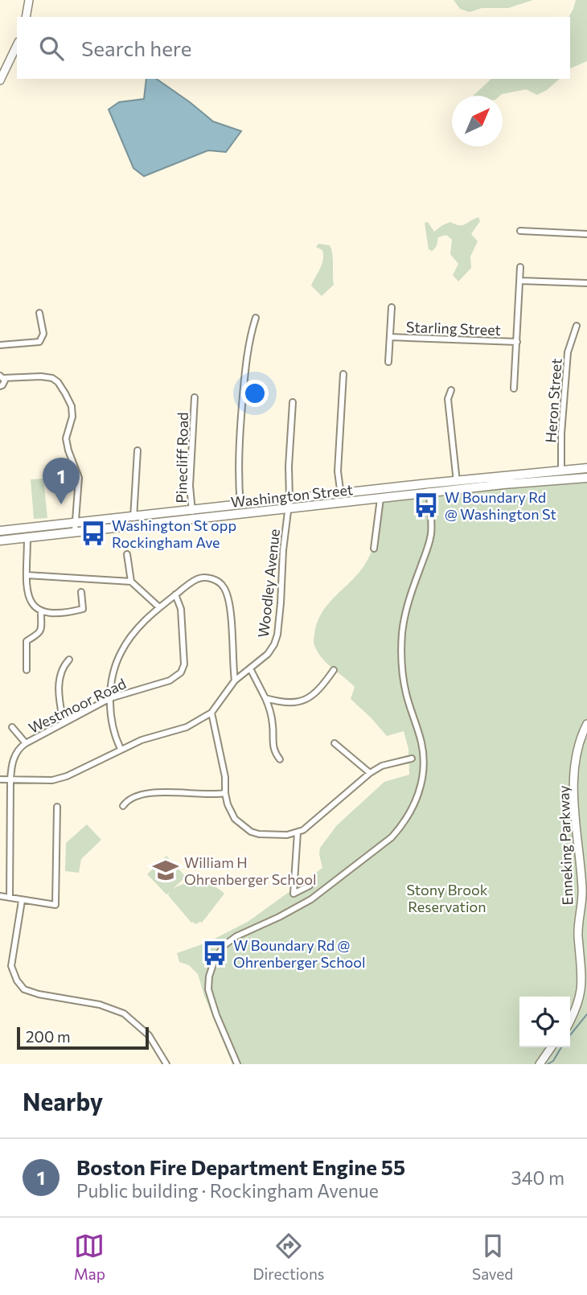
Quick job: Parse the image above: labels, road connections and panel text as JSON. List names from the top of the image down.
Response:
{
  "streets": {
    "main road": ["Washington Street", "Enneking Parkway"],
    "street": [
      "Starling Street",
      "Heron Street",
      "Pinecliff Road",
      "Woodley Avenue",
      "Westmoor Road"
    ]
  },
  "crossings": [
    ["Heron Street", "Washington Street"],
    ["Pinecliff Road", "Washington Street"],
    ["Washington Street", "Woodley Avenue"],
    ["Woodley Avenue", "Westmoor Road"]
  ],
  "parks": ["Stony Brook Reservation"],
  "places": {
    "bus stop": ["W Boundary Rd @ Washington St", "Washington St opp Rockingham Ave", "W Boundary Rd @ Ohrenberger School"],
    "school or university": ["William H Ohrenberger School"]
  },
  "scale_bar": "200 m",
  "north": "top right",
  "page": {
    "search": "Search here",
    "pins": "1",
    "scale": "200 m",
    "heading": "Nearby",
    "list": [
      {
        "mark": "1",
        "name": "Boston Fire Department Engine 55",
        "note": "Public building · Rockingham Avenue",
        "value": "340 m"
      }
    ],
    "nav": ["Map", "Directions", "Saved"]
  }
}
